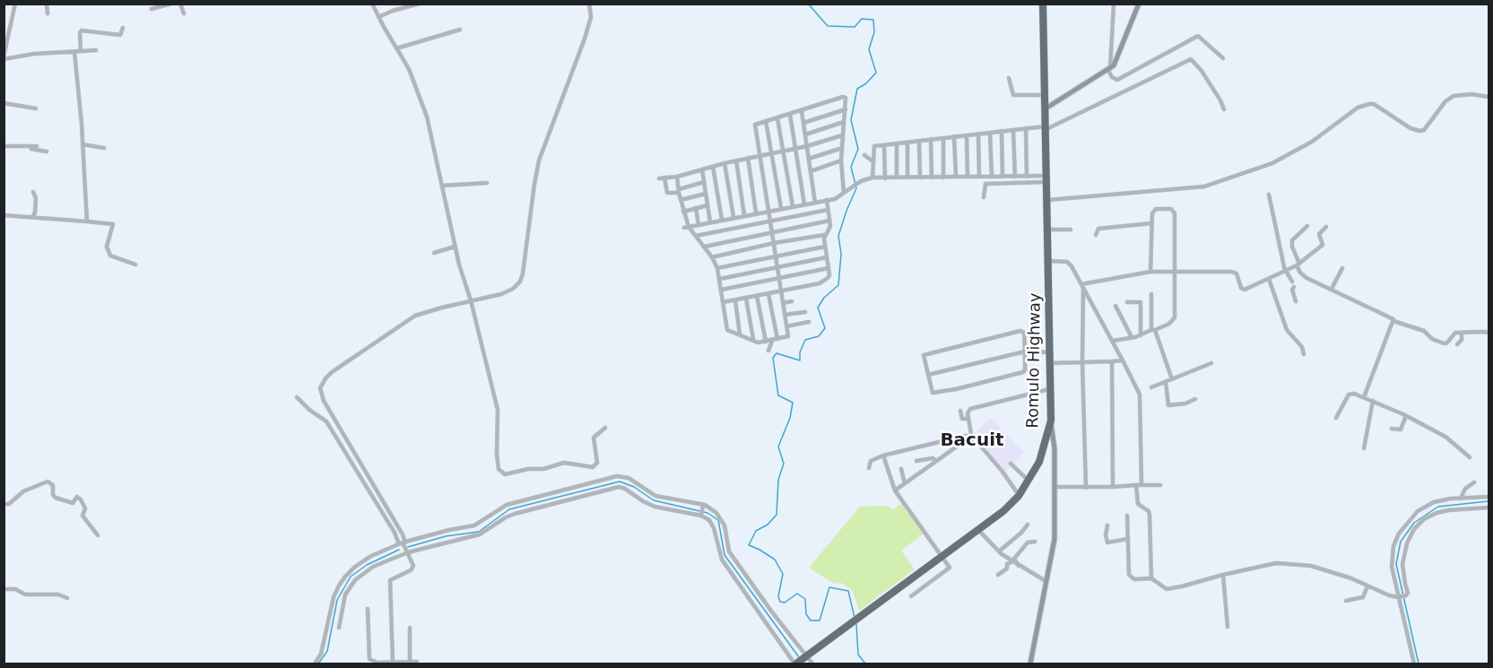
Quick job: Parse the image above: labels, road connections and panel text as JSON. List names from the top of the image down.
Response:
{
  "streets": {
    "highway": ["Romulo Highway"]
  },
  "districts": ["Bacuit"]
}
